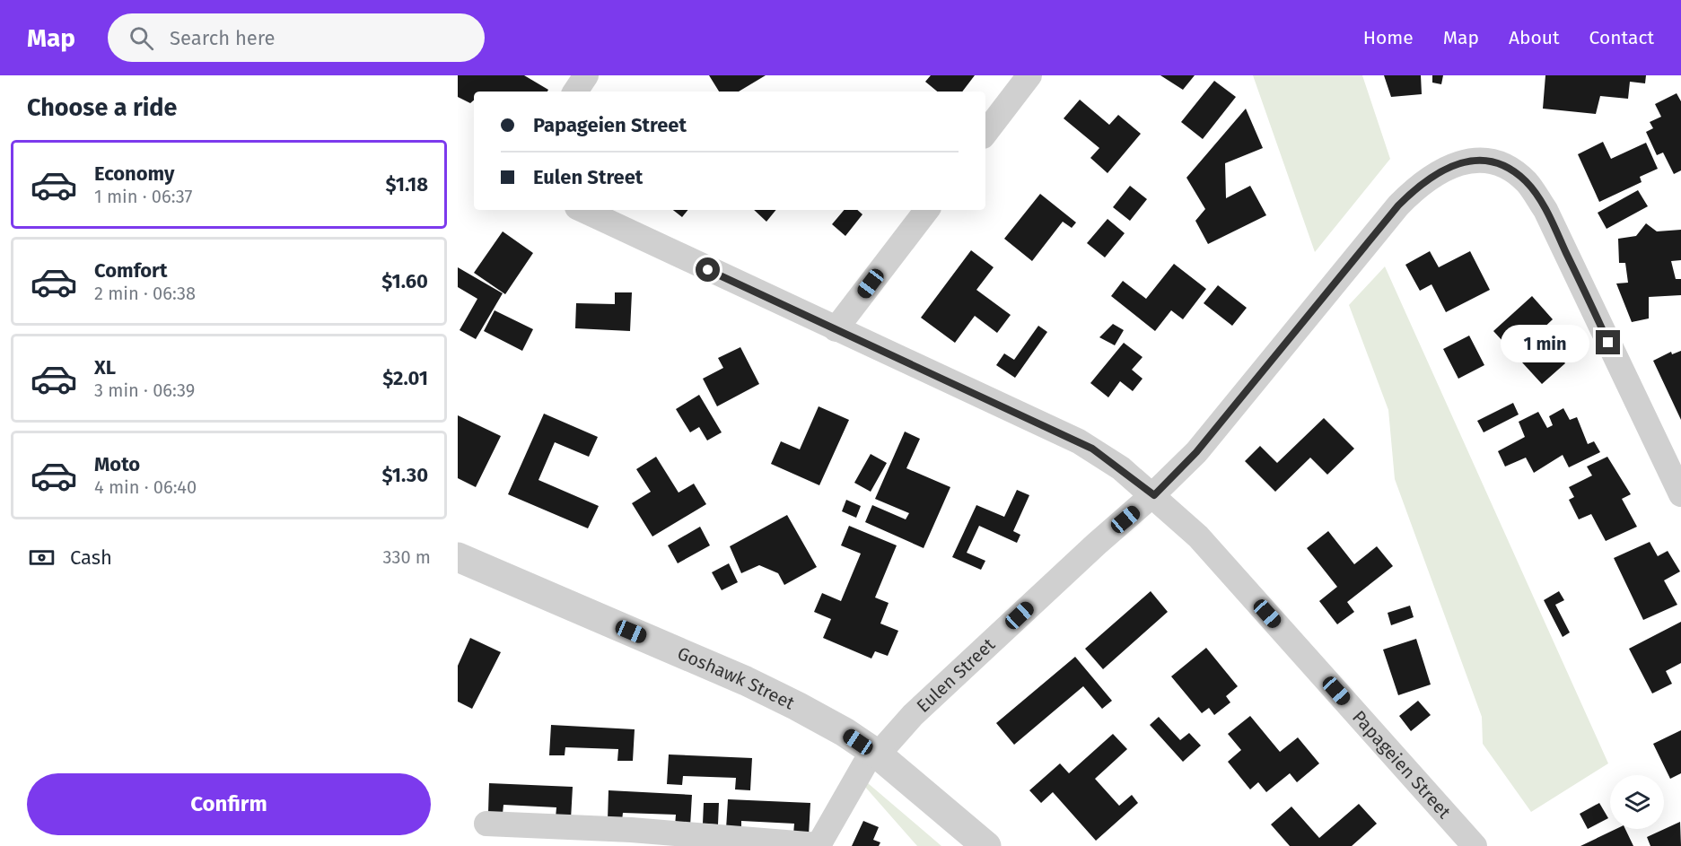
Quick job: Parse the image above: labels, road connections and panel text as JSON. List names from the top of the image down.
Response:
{
  "streets": {
    "street": ["Eulen Street", "Goshawk Street", "Papageien Street"]
  },
  "crossings": [
    ["Eulen Street", "Goshawk Street"],
    ["Eulen Street", "Papageien Street"]
  ],
  "page": {
    "header": "Map",
    "search": "Search here",
    "nav": [
      "Home",
      "Map",
      "About",
      "Contact"
    ],
    "heading": "Choose a ride",
    "banner": ["Papageien Street", "Eulen Street"],
    "list": [
      {
        "name": "Economy",
        "note": "1 min · 06:37",
        "value": "$1.18"
      },
      {
        "name": "Comfort",
        "note": "2 min · 06:38",
        "value": "$1.60"
      },
      {
        "name": "XL",
        "note": "3 min · 06:39",
        "value": "$2.01"
      },
      {
        "name": "Moto",
        "note": "4 min · 06:40",
        "value": "$1.30"
      }
    ],
    "bubble": "1 min",
    "pay": ["Cash", "330 m"],
    "buttons": "Confirm"
  }
}
